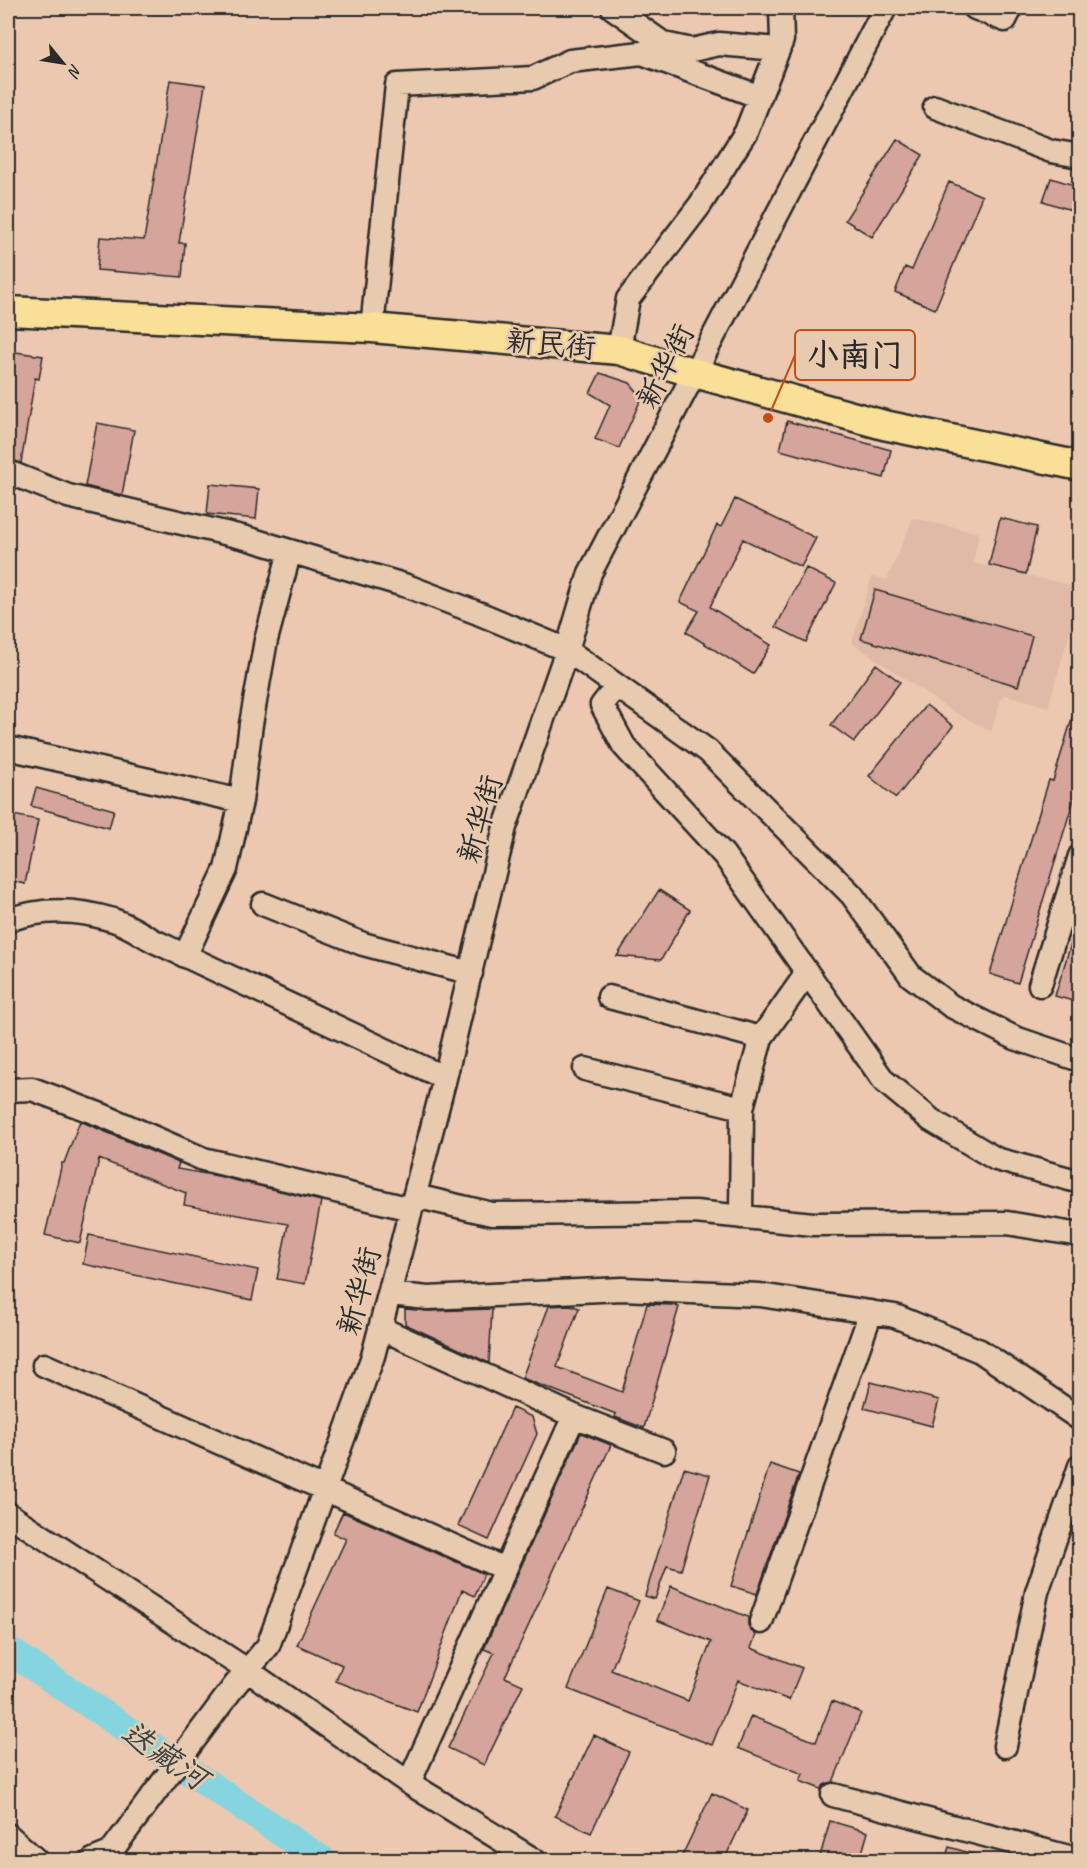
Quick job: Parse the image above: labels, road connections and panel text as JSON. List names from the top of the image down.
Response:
{
  "streets": {
    "main road": ["新民街"],
    "street": ["新华街"]
  },
  "crossings": [
    ["新民街", "新华街"]
  ],
  "water": ["迭藏河"],
  "places": ["小南门"],
  "north": "bottom right"
}
